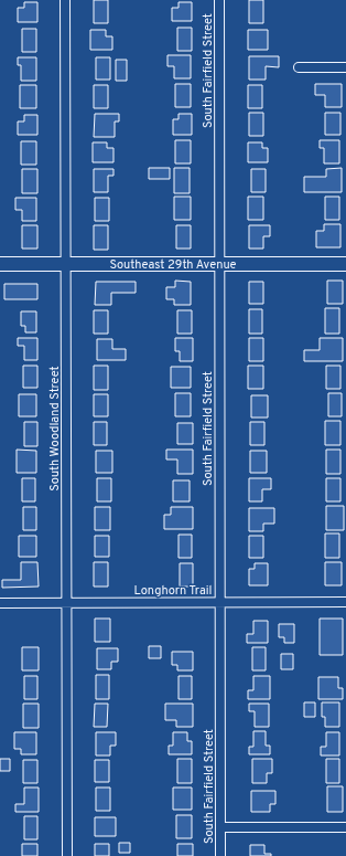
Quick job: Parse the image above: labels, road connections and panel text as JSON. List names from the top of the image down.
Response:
{
  "streets": {
    "street": [
      "South Fairfield Street",
      "Southeast 29th Avenue",
      "South Woodland Street",
      "Longhorn Trail"
    ]
  },
  "crossings": [
    ["South Fairfield Street", "Southeast 29th Avenue"],
    ["South Fairfield Street", "Longhorn Trail"],
    ["Southeast 29th Avenue", "South Woodland Street"],
    ["South Woodland Street", "Longhorn Trail"]
  ]
}
